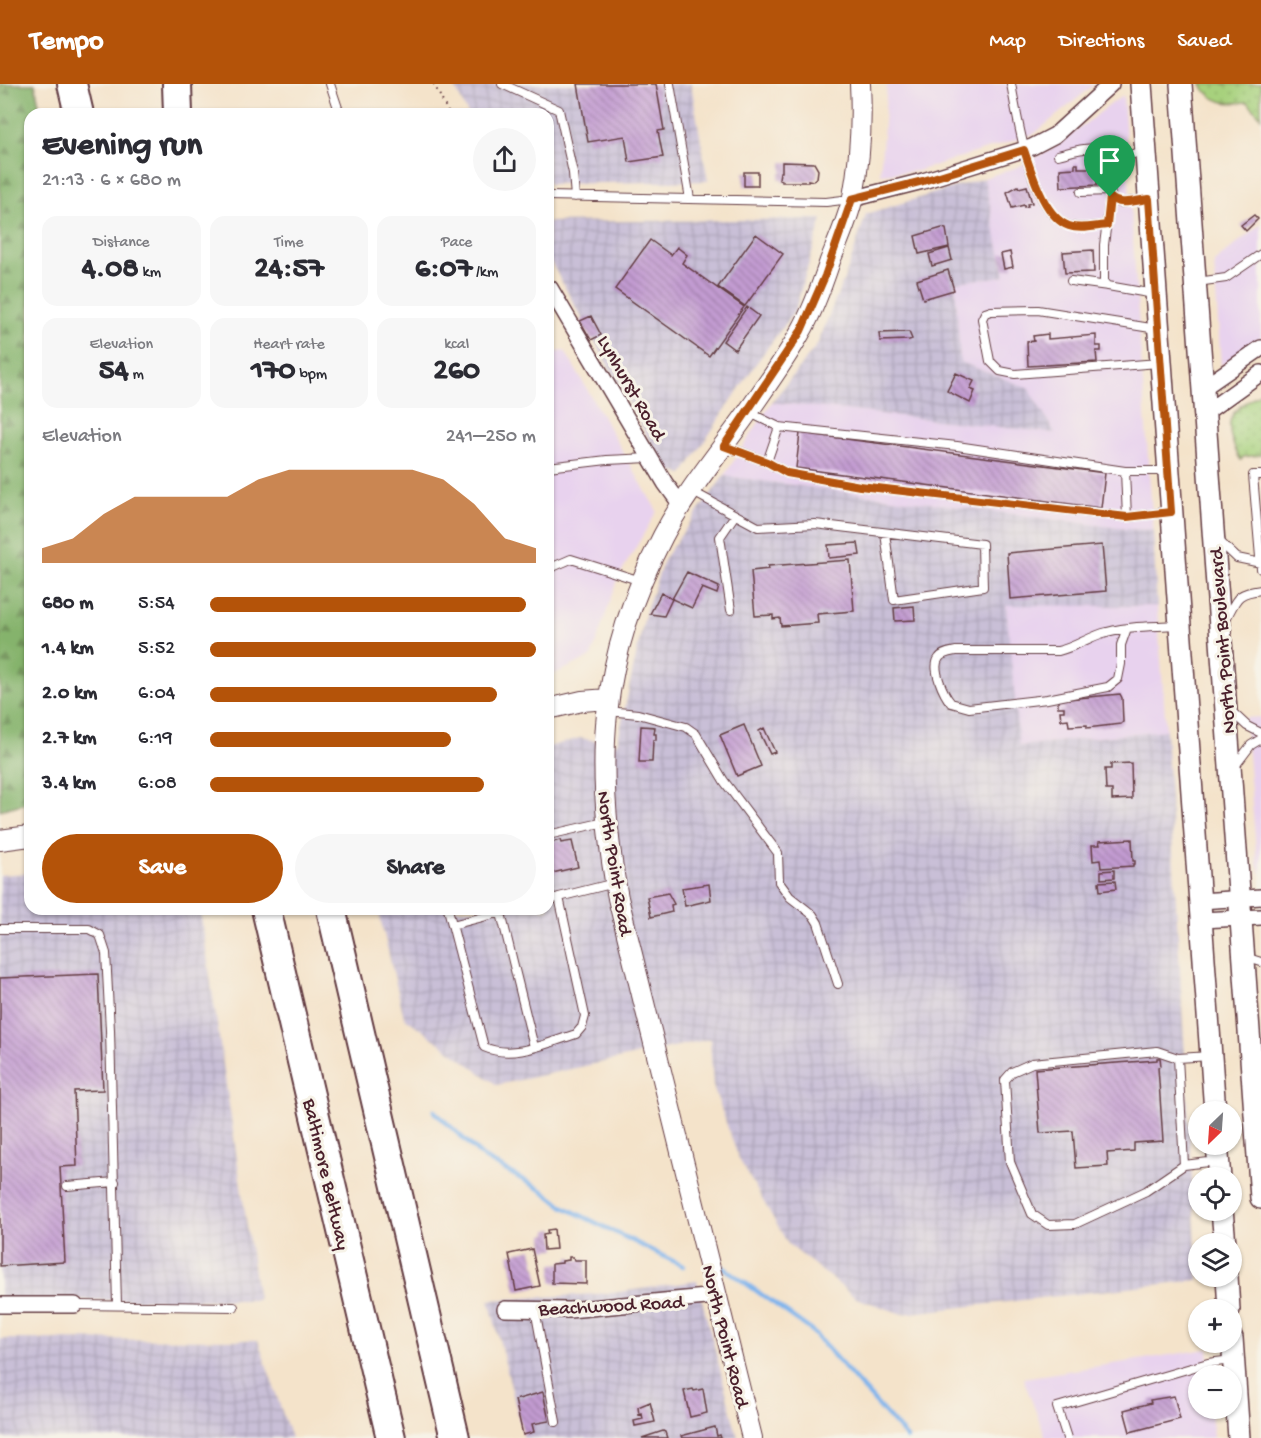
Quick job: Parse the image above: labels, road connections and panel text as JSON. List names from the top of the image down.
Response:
{
  "streets": {
    "highway": ["Baltimore Beltway"],
    "main road": ["North Point Boulevard"],
    "street": ["Lynhurst Road", "North Point Road", "Beachwood Road"]
  },
  "crossings": [
    ["Lynhurst Road", "North Point Road"],
    ["North Point Road", "Beachwood Road"]
  ],
  "north": "bottom left",
  "page": {
    "header": "Tempo",
    "nav": ["Map", "Directions", "Saved"],
    "heading": ["Evening run", "21:13 · 6 × 680 m"],
    "stats": [
      ["Distance", "4.08 km"],
      ["Time", "24:57"],
      ["Pace", "6:07 /km"],
      ["Elevation", "54 m"],
      ["Heart rate", "170 bpm"],
      ["kcal", "260"]
    ],
    "chart": ["Elevation", "241–250 m"],
    "list": [
      {
        "name": "680 m",
        "note": "5:54"
      },
      {
        "name": "1.4 km",
        "note": "5:52"
      },
      {
        "name": "2.0 km",
        "note": "6:04"
      },
      {
        "name": "2.7 km",
        "note": "6:19"
      },
      {
        "name": "3.4 km",
        "note": "6:08"
      }
    ],
    "buttons": ["Save", "Share"],
    "map_buttons": ["+", "−"]
  }
}
